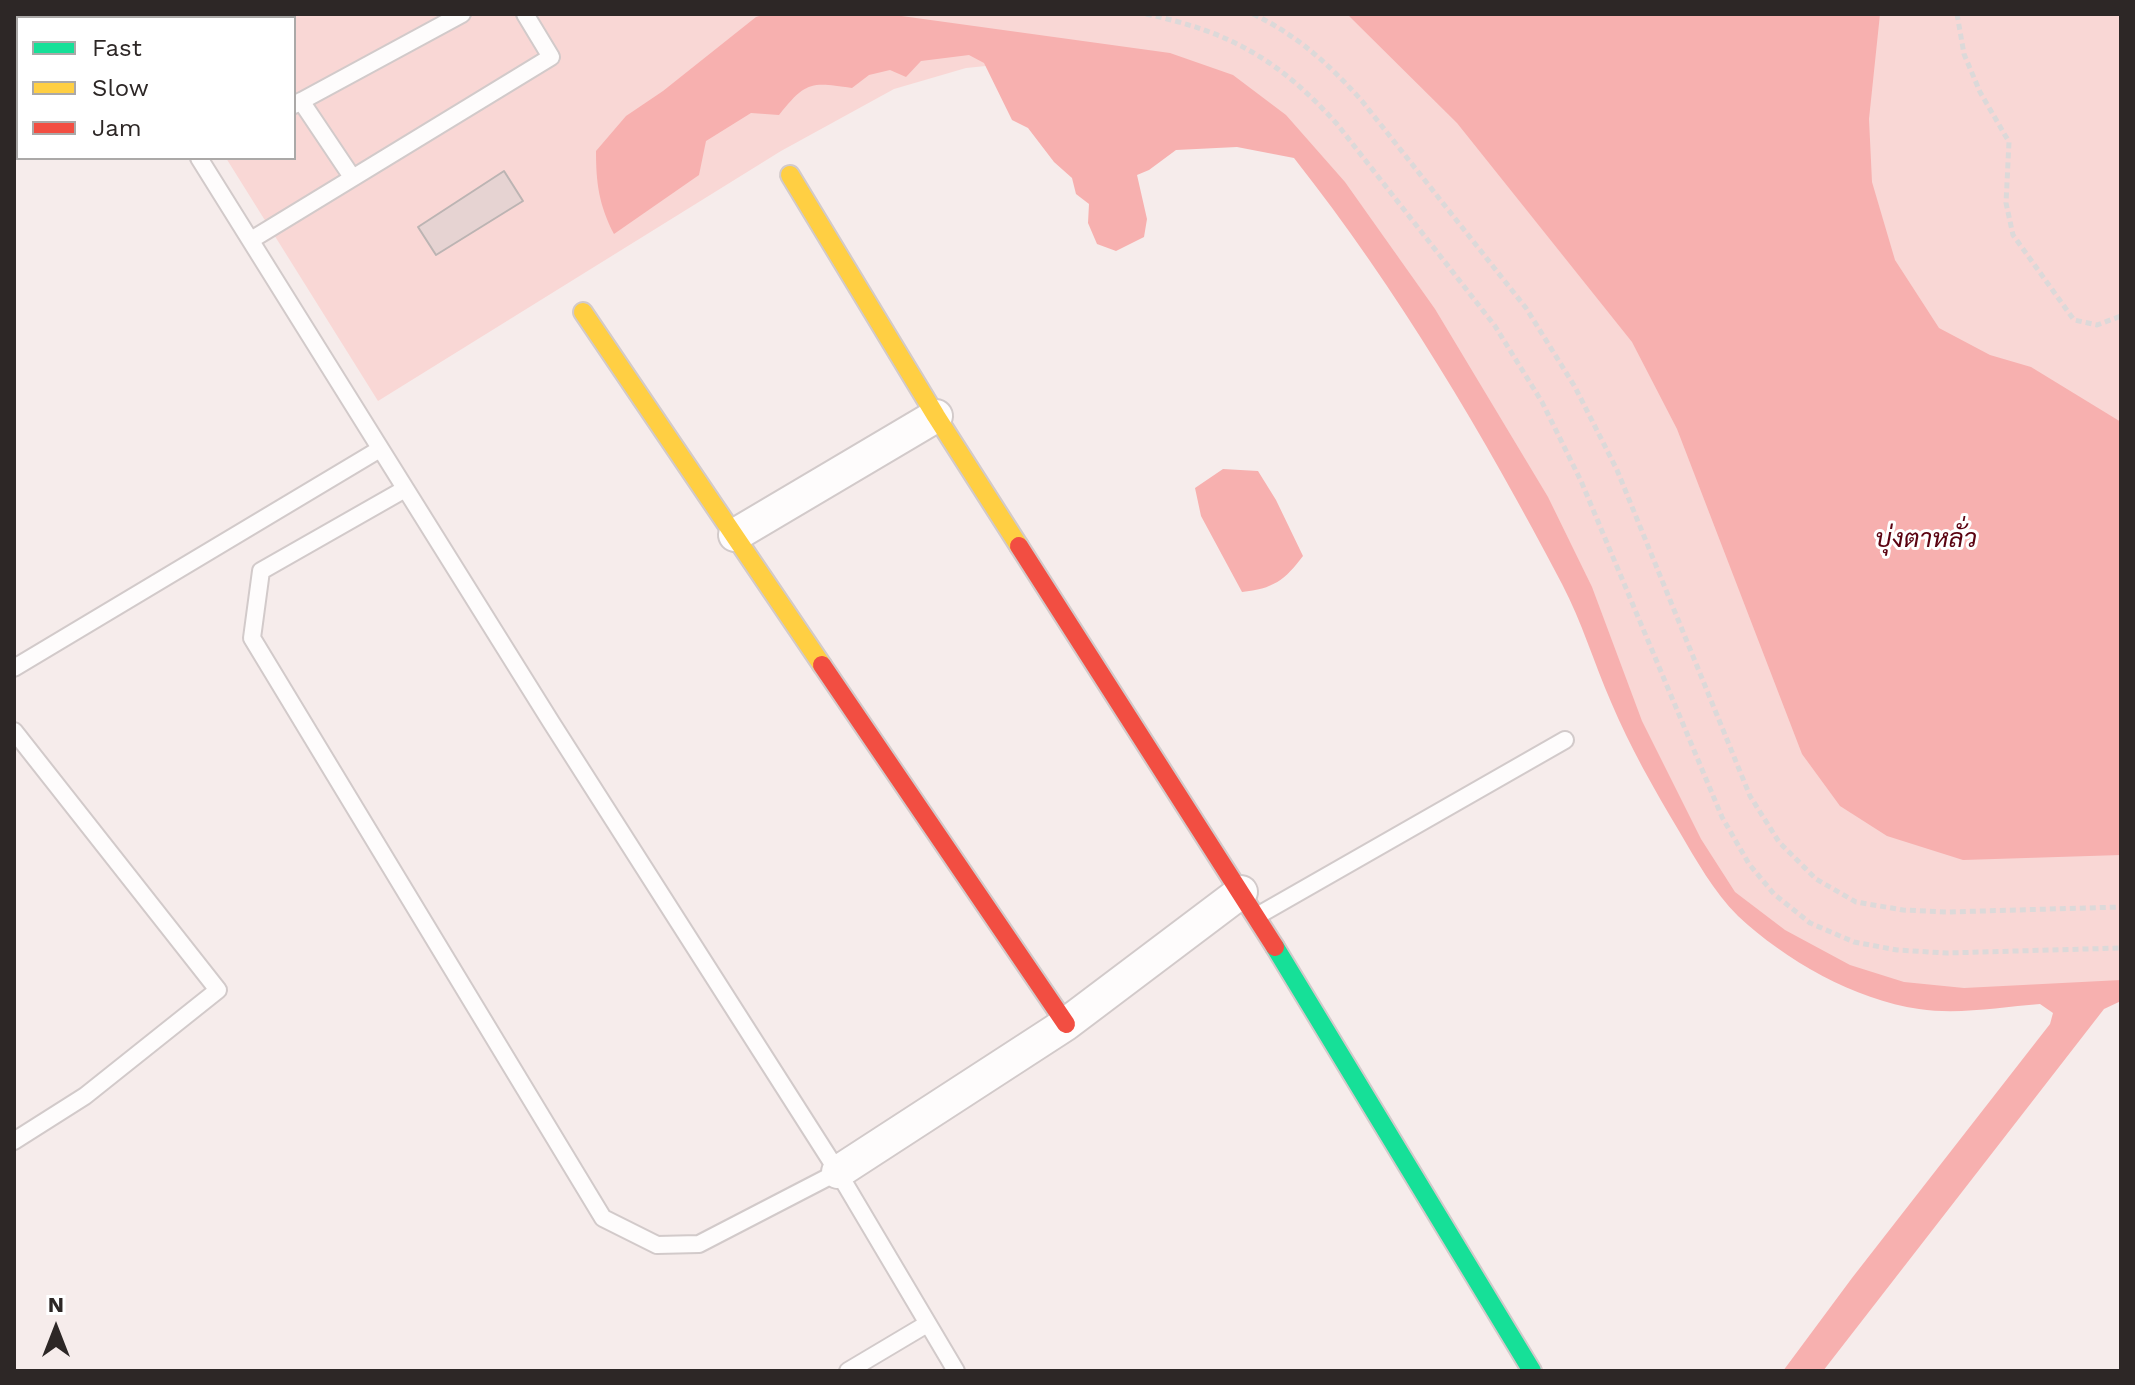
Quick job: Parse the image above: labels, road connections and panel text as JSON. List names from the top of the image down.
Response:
{
  "water": ["บุ่งตาหลั่ว"],
  "legend": ["Fast", "Slow", "Jam"],
  "north": "top"
}
